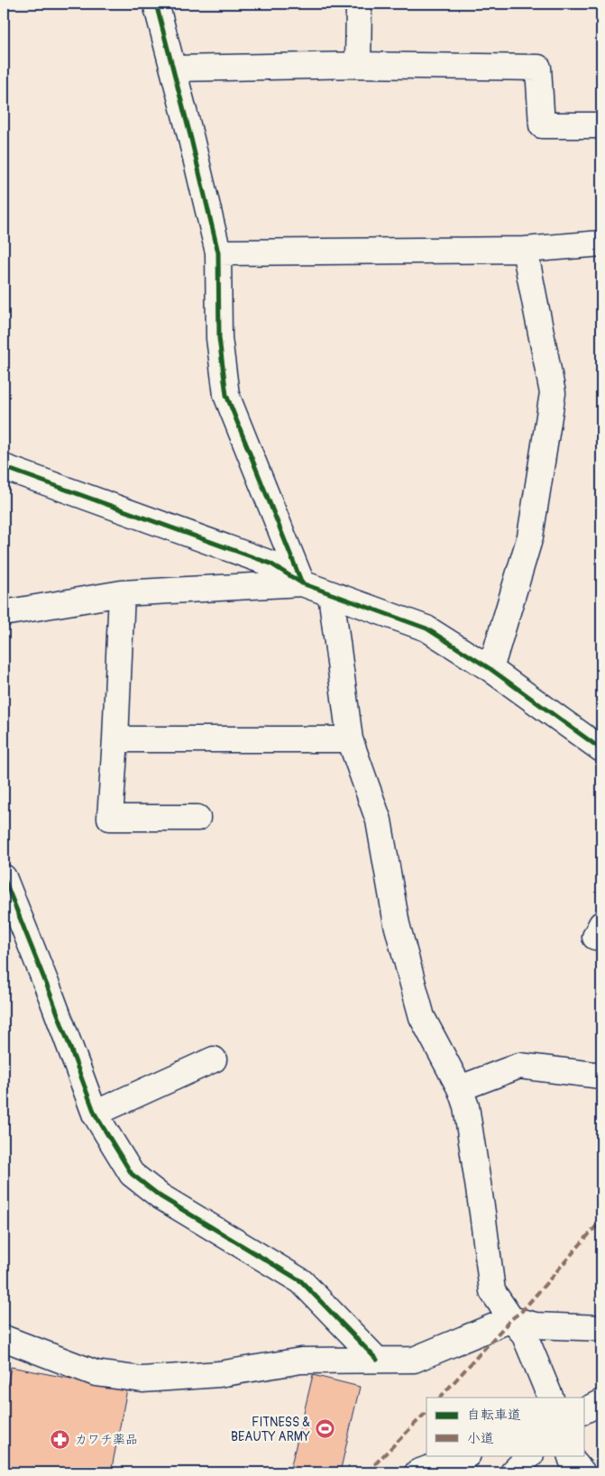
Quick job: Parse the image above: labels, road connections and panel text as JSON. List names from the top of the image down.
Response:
{
  "places": {
    "sports": ["FITNESS & BEAUTY ARMY"],
    "pharmacy": ["カワチ薬品"]
  },
  "legend": ["自転車道", "小道"]
}
